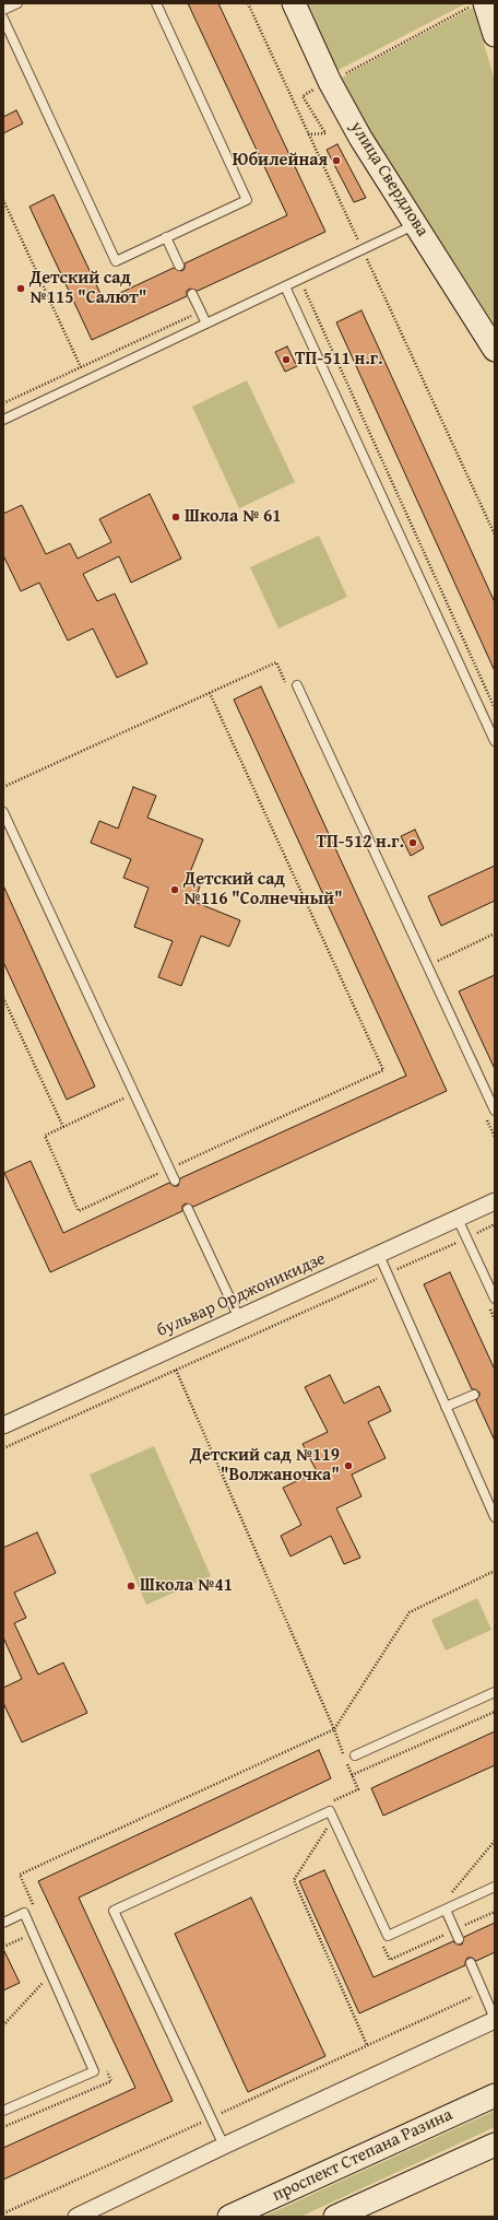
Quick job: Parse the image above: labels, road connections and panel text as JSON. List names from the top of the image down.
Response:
{
  "streets": {
    "main road": ["улица Свердлова", "проспект Степана Разина"],
    "street": ["бульвар Орджоникидзе"]
  },
  "places": [
    "Юбилейная",
    "Детский сад №115 \"Салют\"",
    "ТП-511 н.г.",
    "Школа № 61",
    "ТП-512 н.г.",
    "Детский сад №116 \"Солнечный\"",
    "Детский сад №119 \"Волжаночка\"",
    "Школа №41"
  ]
}
